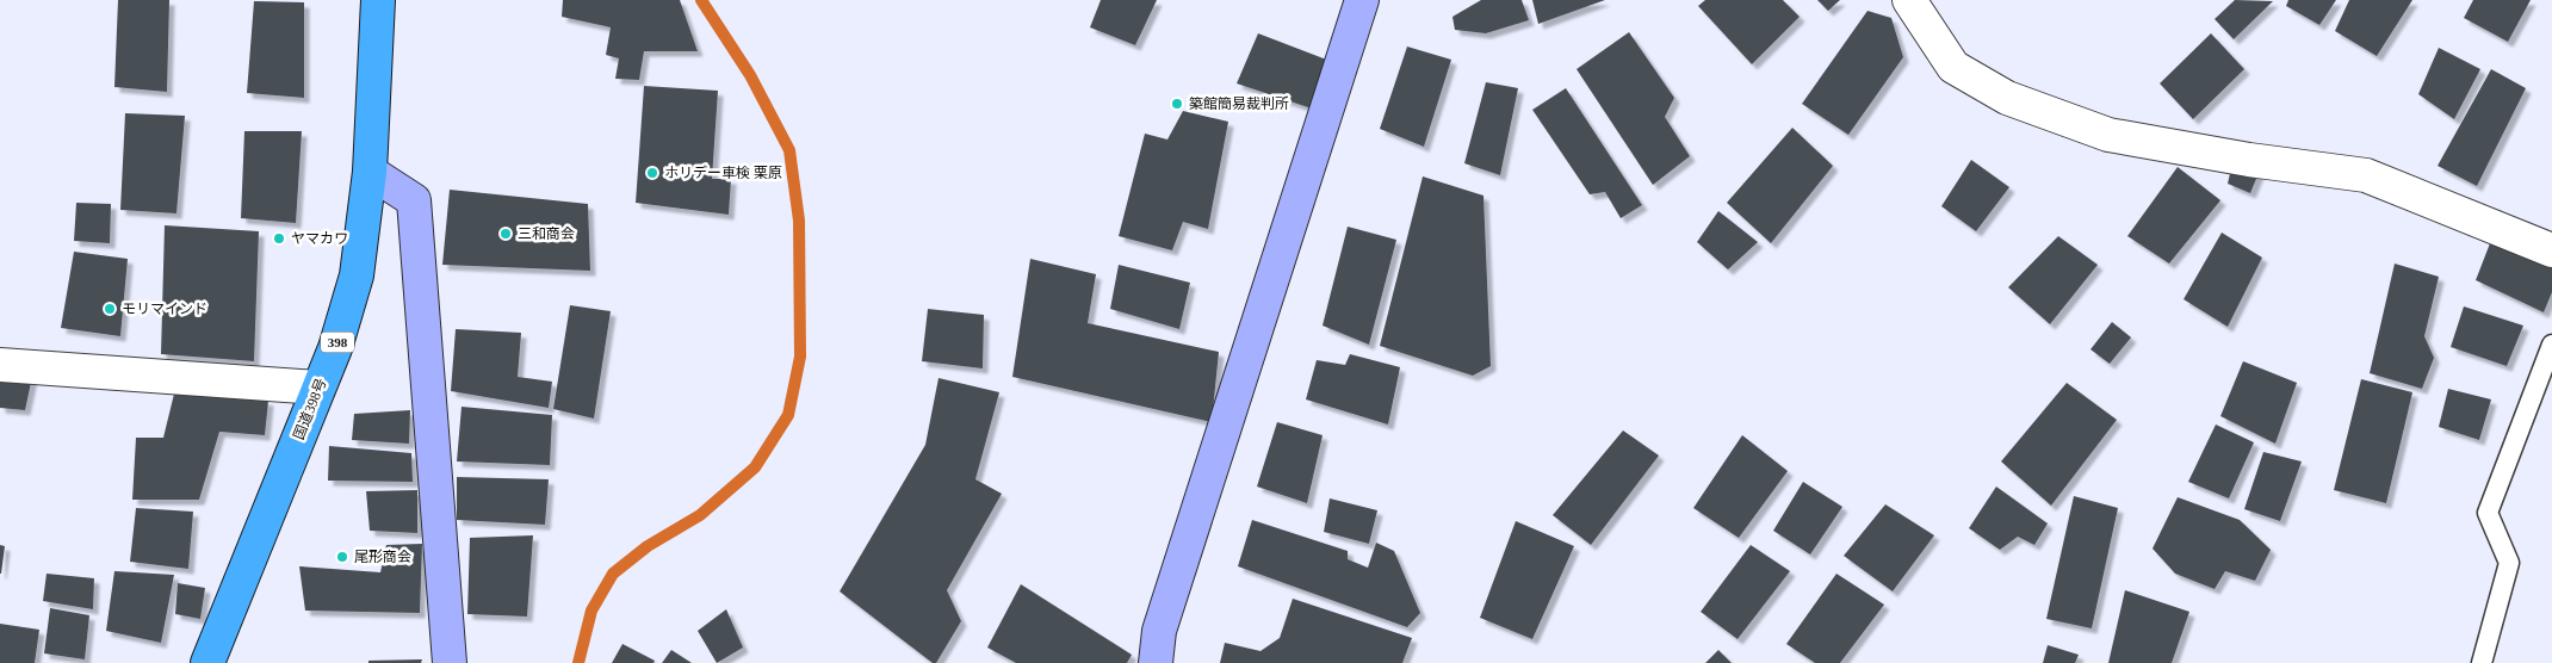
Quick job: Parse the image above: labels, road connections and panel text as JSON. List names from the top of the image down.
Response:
{
  "streets": {
    "highway": ["398", "国道398号"]
  },
  "places": [
    "築館簡易裁判所",
    "ホリデー車検 栗原",
    "三和商会",
    "ヤマカワ",
    "モリマインド",
    "尾形商会"
  ]
}
